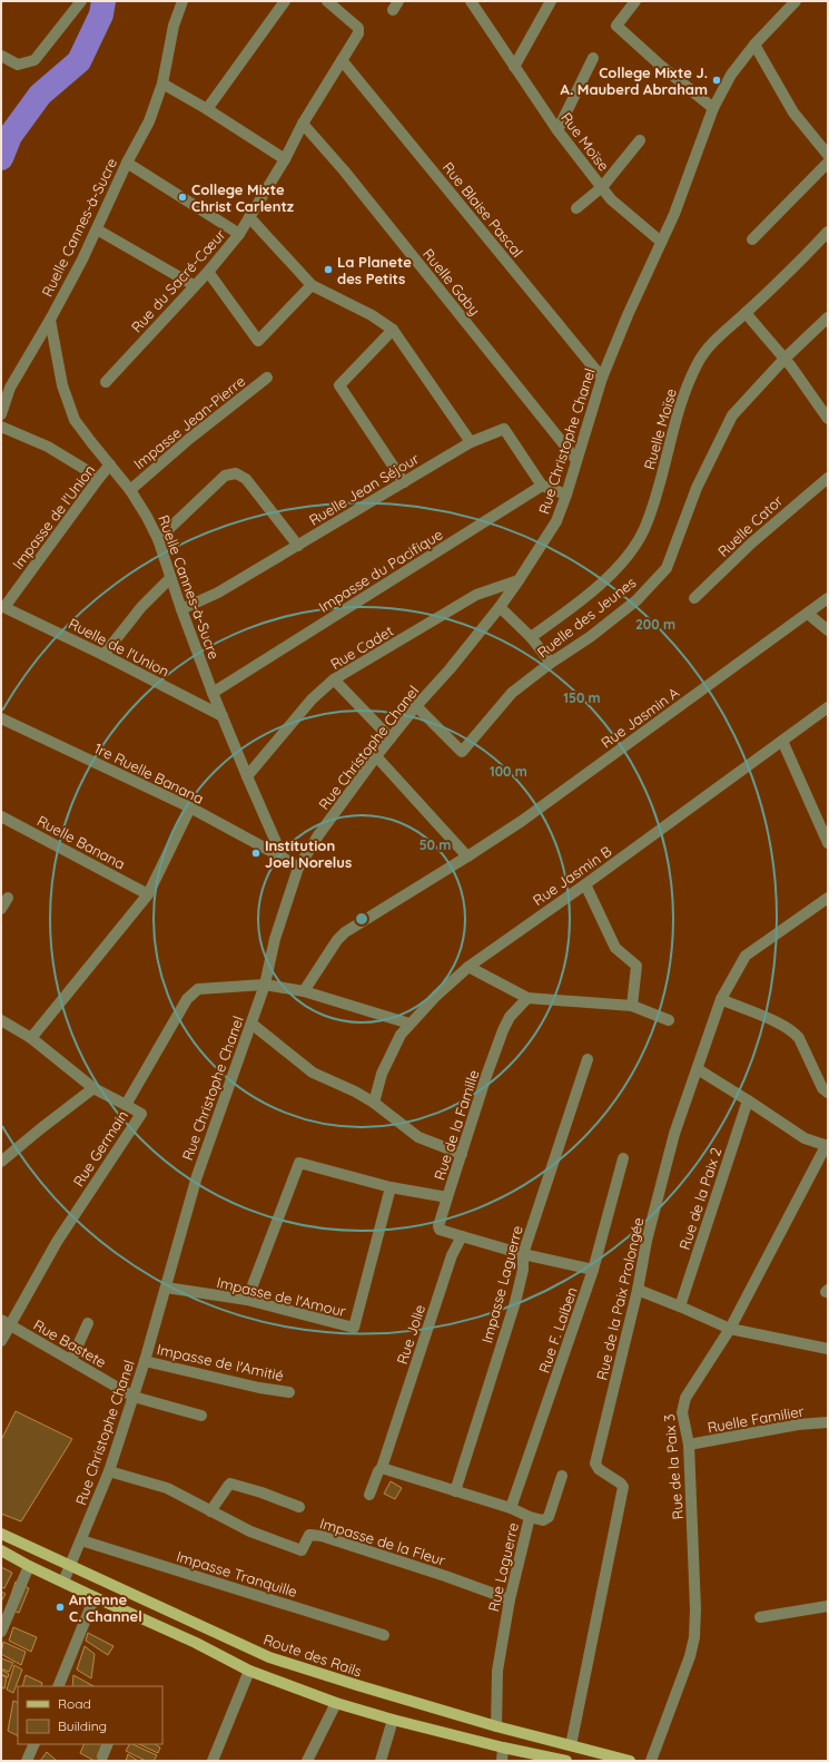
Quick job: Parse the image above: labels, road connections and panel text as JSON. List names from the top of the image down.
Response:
{
  "streets": {
    "main road": ["Route des Rails"],
    "street": [
      "Rue Moïse",
      "Rue Blaise Pascal",
      "Ruelle Cannes-à-Sucre",
      "Rue du Sacré-Cœur",
      "Ruelle Gaby",
      "Impasse Jean-Pierre",
      "Ruelle Moïse",
      "Rue Christophe Chanel",
      "Ruelle Jean Séjour",
      "Impasse de l'Union",
      "Ruelle Cator",
      "Impasse du Pacifique",
      "Ruelle des Jeunes",
      "Ruelle de l'Union",
      "Rue Cadet",
      "Rue Jasmin A",
      "1re Ruelle Banana",
      "Ruelle Banana",
      "Rue Jasmin B",
      "Rue de la Famille",
      "Rue Germain",
      "Rue de la Paix 2",
      "Impasse Laguerre",
      "Impasse de l'Amour",
      "Rue de la Paix Prolongée",
      "Rue F. Laiben",
      "Rue Jolie",
      "Rue Bastete",
      "Impasse de l'Amitié",
      "Ruelle Familier",
      "Rue de la Paix 3",
      "Impasse de la Fleur",
      "Rue Laguerre",
      "Impasse Tranquille"
    ]
  },
  "crossings": [
    ["Rue Moïse", "Rue Christophe Chanel"],
    ["Rue Blaise Pascal", "Rue du Sacré-Cœur"],
    ["Rue Blaise Pascal", "Rue Christophe Chanel"],
    ["Ruelle Cannes-à-Sucre", "Impasse Jean-Pierre"],
    ["Ruelle Cannes-à-Sucre", "Ruelle Jean Séjour"],
    ["Ruelle Cannes-à-Sucre", "Impasse de l'Union"],
    ["Ruelle Cannes-à-Sucre", "Impasse du Pacifique"],
    ["Ruelle Cannes-à-Sucre", "Ruelle de l'Union"],
    ["Ruelle Cannes-à-Sucre", "Rue Cadet"],
    ["Ruelle Cannes-à-Sucre", "1re Ruelle Banana"],
    ["Rue du Sacré-Cœur", "Ruelle Gaby"],
    ["Ruelle Gaby", "Rue Christophe Chanel"],
    ["Rue Christophe Chanel", "Ruelle des Jeunes"],
    ["Rue Christophe Chanel", "Rue Cadet"],
    ["Rue Christophe Chanel", "Rue Germain"],
    ["Rue Christophe Chanel", "Impasse de l'Amour"],
    ["Rue Christophe Chanel", "Rue Bastete"],
    ["Rue Christophe Chanel", "Impasse de l'Amitié"],
    ["Rue Christophe Chanel", "Impasse de la Fleur"],
    ["Rue Christophe Chanel", "Impasse Tranquille"],
    ["Rue Christophe Chanel", "Route des Rails"],
    ["Ruelle Jean Séjour", "Impasse du Pacifique"],
    ["Impasse de l'Union", "Ruelle de l'Union"],
    ["Rue Jasmin A", "Rue Germain"],
    ["Rue Jasmin B", "Rue Germain"],
    ["Rue de la Famille", "Impasse de l'Amour"],
    ["Rue Germain", "Rue Bastete"],
    ["Impasse Laguerre", "Rue Laguerre"],
    ["Rue de la Paix Prolongée", "Route des Rails"],
    ["Rue F. Laiben", "Rue Laguerre"],
    ["Rue Jolie", "Rue Laguerre"],
    ["Ruelle Familier", "Rue de la Paix 3"],
    ["Impasse de la Fleur", "Rue Laguerre"],
    ["Rue Laguerre", "Route des Rails"]
  ],
  "places": [
    "College Mixte J. A. Mauberd Abraham",
    "College Mixte Christ Carlentz",
    "La Planete des Petits",
    "Institution Joel Norelus",
    "Antenne C. Channel"
  ],
  "legend": ["Road", "Building"],
  "rings": [
    "200 m",
    "150 m",
    "100 m",
    "50 m"
  ]
}
